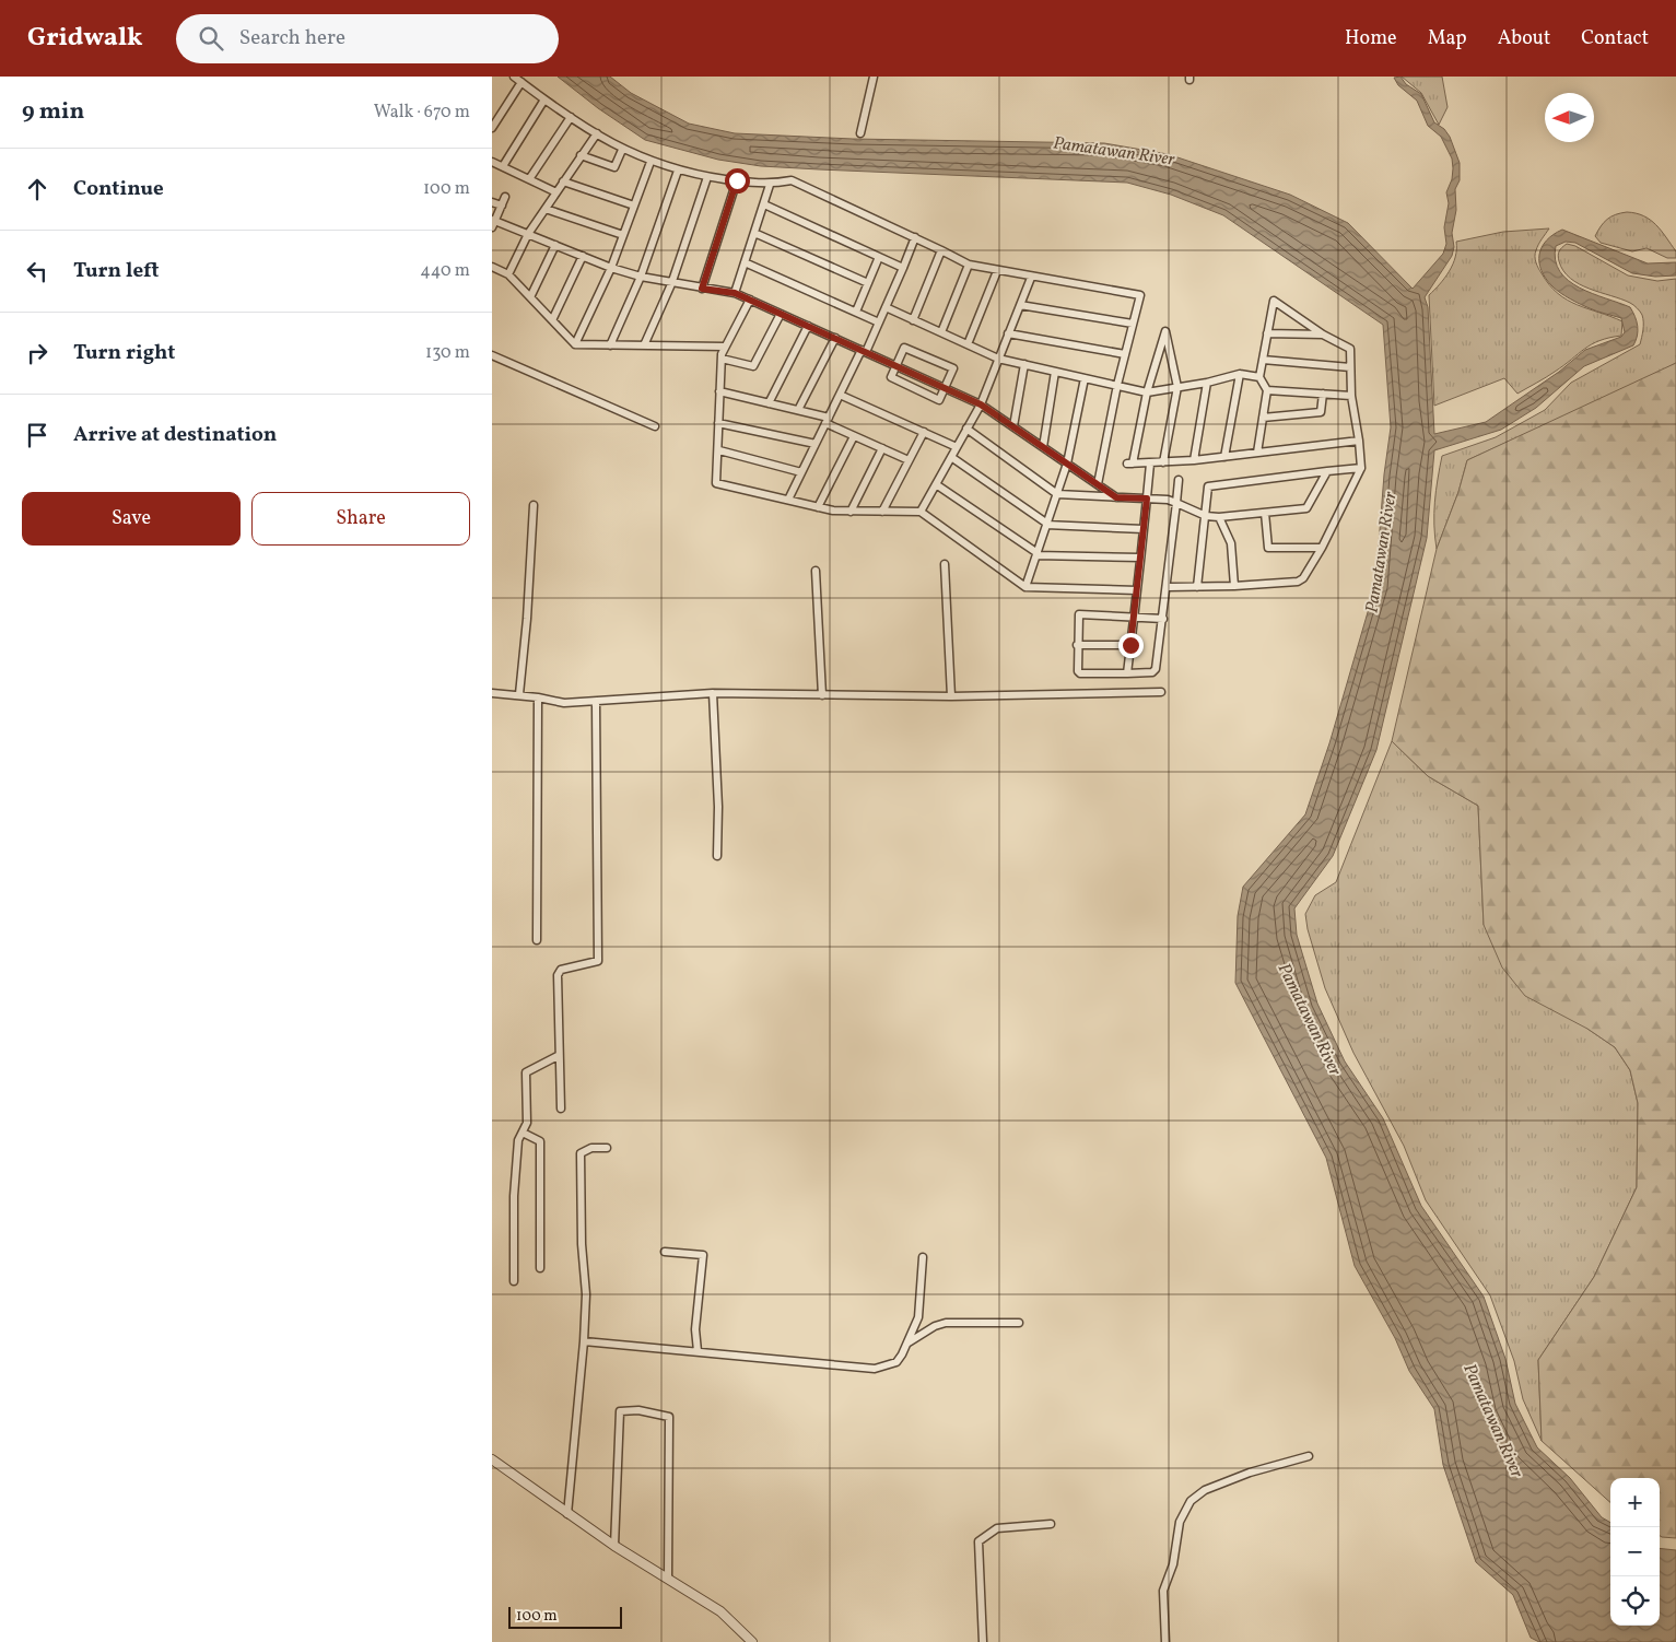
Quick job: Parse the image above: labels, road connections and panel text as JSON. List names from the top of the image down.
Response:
{
  "water": ["Pamatawan River"],
  "scale_bar": "100 m",
  "north": "left",
  "page": {
    "header": "Gridwalk",
    "search": "Search here",
    "nav": [
      "Home",
      "Map",
      "About",
      "Contact"
    ],
    "heading": ["9 min", "Walk · 670 m"],
    "list": [
      ["Continue", "100 m"],
      ["Turn left", "440 m"],
      ["Turn right", "130 m"],
      "Arrive at destination"
    ],
    "buttons": ["Save", "Share"],
    "map_buttons": ["+", "−"],
    "scale": "100 m"
  }
}
